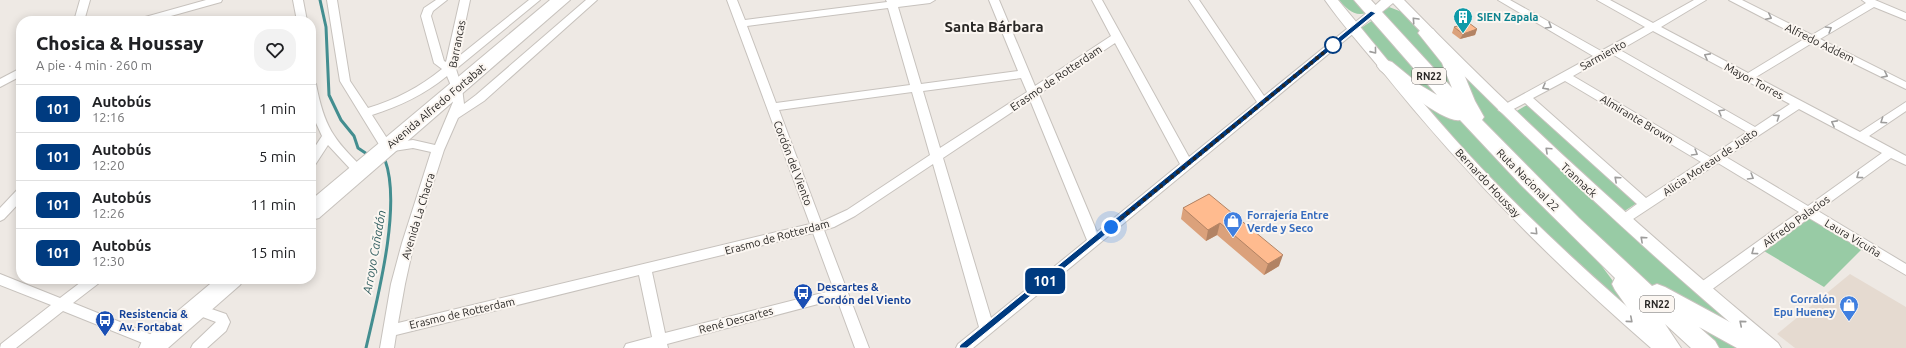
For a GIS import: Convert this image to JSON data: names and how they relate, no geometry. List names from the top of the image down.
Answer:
{
  "streets": {
    "highway": ["Avenida Alfredo Fortabat"],
    "main road": ["RN22", "Ruta Nacional 22"],
    "street": [
      "Alfredo Addem",
      "Barrancas",
      "Sarmiento",
      "Erasmo de Rotterdam",
      "Mayor Torres",
      "Almirante Brown",
      "Alicia Moreau de Justo",
      "Cordón del Viento",
      "Trannack",
      "Bernardo Houssay",
      "Avenida La Chacra",
      "Alfredo Palacios",
      "Laura Vicuña",
      "René Descartes"
    ]
  },
  "crossings": [
    ["Barrancas", "Avenida Alfredo Fortabat"],
    ["Barrancas", "Avenida La Chacra"],
    ["Sarmiento", "Mayor Torres"],
    ["Sarmiento", "Almirante Brown"],
    ["Sarmiento", "Trannack"],
    ["Erasmo de Rotterdam", "Cordón del Viento"],
    ["Erasmo de Rotterdam", "Avenida La Chacra"],
    ["Mayor Torres", "Alicia Moreau de Justo"],
    ["Mayor Torres", "Alfredo Palacios"],
    ["Avenida Alfredo Fortabat", "Avenida La Chacra"],
    ["Almirante Brown", "Alicia Moreau de Justo"],
    ["Almirante Brown", "Laura Vicuña"],
    ["Alicia Moreau de Justo", "Trannack"],
    ["Alicia Moreau de Justo", "Laura Vicuña"],
    ["Cordón del Viento", "René Descartes"],
    ["Trannack", "Alfredo Palacios"],
    ["Alfredo Palacios", "Laura Vicuña"]
  ],
  "one_way": ["Alfredo Palacios", "Laura Vicuña"],
  "districts": ["Santa Bárbara"],
  "water": ["Arroyo Cañadón"],
  "places": {
    "building": ["SIEN Zapala"],
    "shop": ["Forrajería Entre Verde y Seco", "Corralón Epu Hueney"],
    "bus stop": ["Descartes & Cordón del Viento", "Resistencia & Av. Fortabat"]
  },
  "lines": ["bus line 101"],
  "page": {
    "on_map": "101",
    "heading": ["Chosica & Houssay", "A pie · 4 min · 260 m"],
    "list": [
      {
        "mark": "101",
        "name": "Autobús",
        "note": "12:16",
        "value": "1 min"
      },
      {
        "mark": "101",
        "name": "Autobús",
        "note": "12:20",
        "value": "5 min"
      },
      {
        "mark": "101",
        "name": "Autobús",
        "note": "12:26",
        "value": "11 min"
      },
      {
        "mark": "101",
        "name": "Autobús",
        "note": "12:30",
        "value": "15 min"
      }
    ]
  }
}
